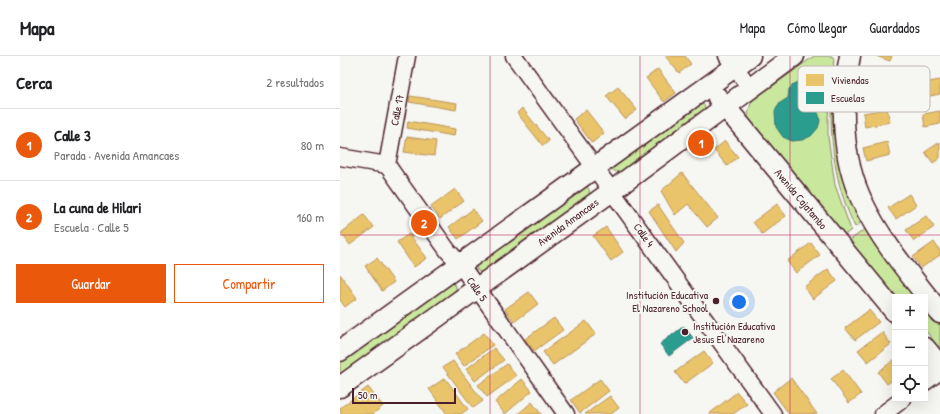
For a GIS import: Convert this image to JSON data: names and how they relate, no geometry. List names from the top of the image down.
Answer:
{
  "streets": {
    "street": [
      "Calle 17",
      "Avenida Cajatambo",
      "Avenida Amancaes",
      "Calle 4",
      "Calle 5"
    ]
  },
  "crossings": [
    ["Calle 17", "Calle 5"],
    ["Avenida Cajatambo", "Avenida Amancaes"],
    ["Avenida Amancaes", "Calle 4"],
    ["Avenida Amancaes", "Calle 5"]
  ],
  "places": ["Institución Educativa El Nazareno School", "Institución Educativa Jesus El Nazareno"],
  "legend": ["Viviendas", "Escuelas"],
  "scale_bar": "50 m",
  "page": {
    "header": "Mapa",
    "nav": ["Mapa", "Cómo llegar", "Guardados"],
    "heading": ["Cerca", "2 resultados"],
    "list": [
      {
        "mark": "1",
        "name": "Calle 3",
        "note": "Parada · Avenida Amancaes",
        "value": "80 m"
      },
      {
        "mark": "2",
        "name": "La cuna de Hilari",
        "note": "Escuela · Calle 5",
        "value": "160 m"
      }
    ],
    "pins": ["1", "2"],
    "buttons": ["Guardar", "Compartir"],
    "map_buttons": ["+", "−"],
    "scale": "50 m"
  }
}
